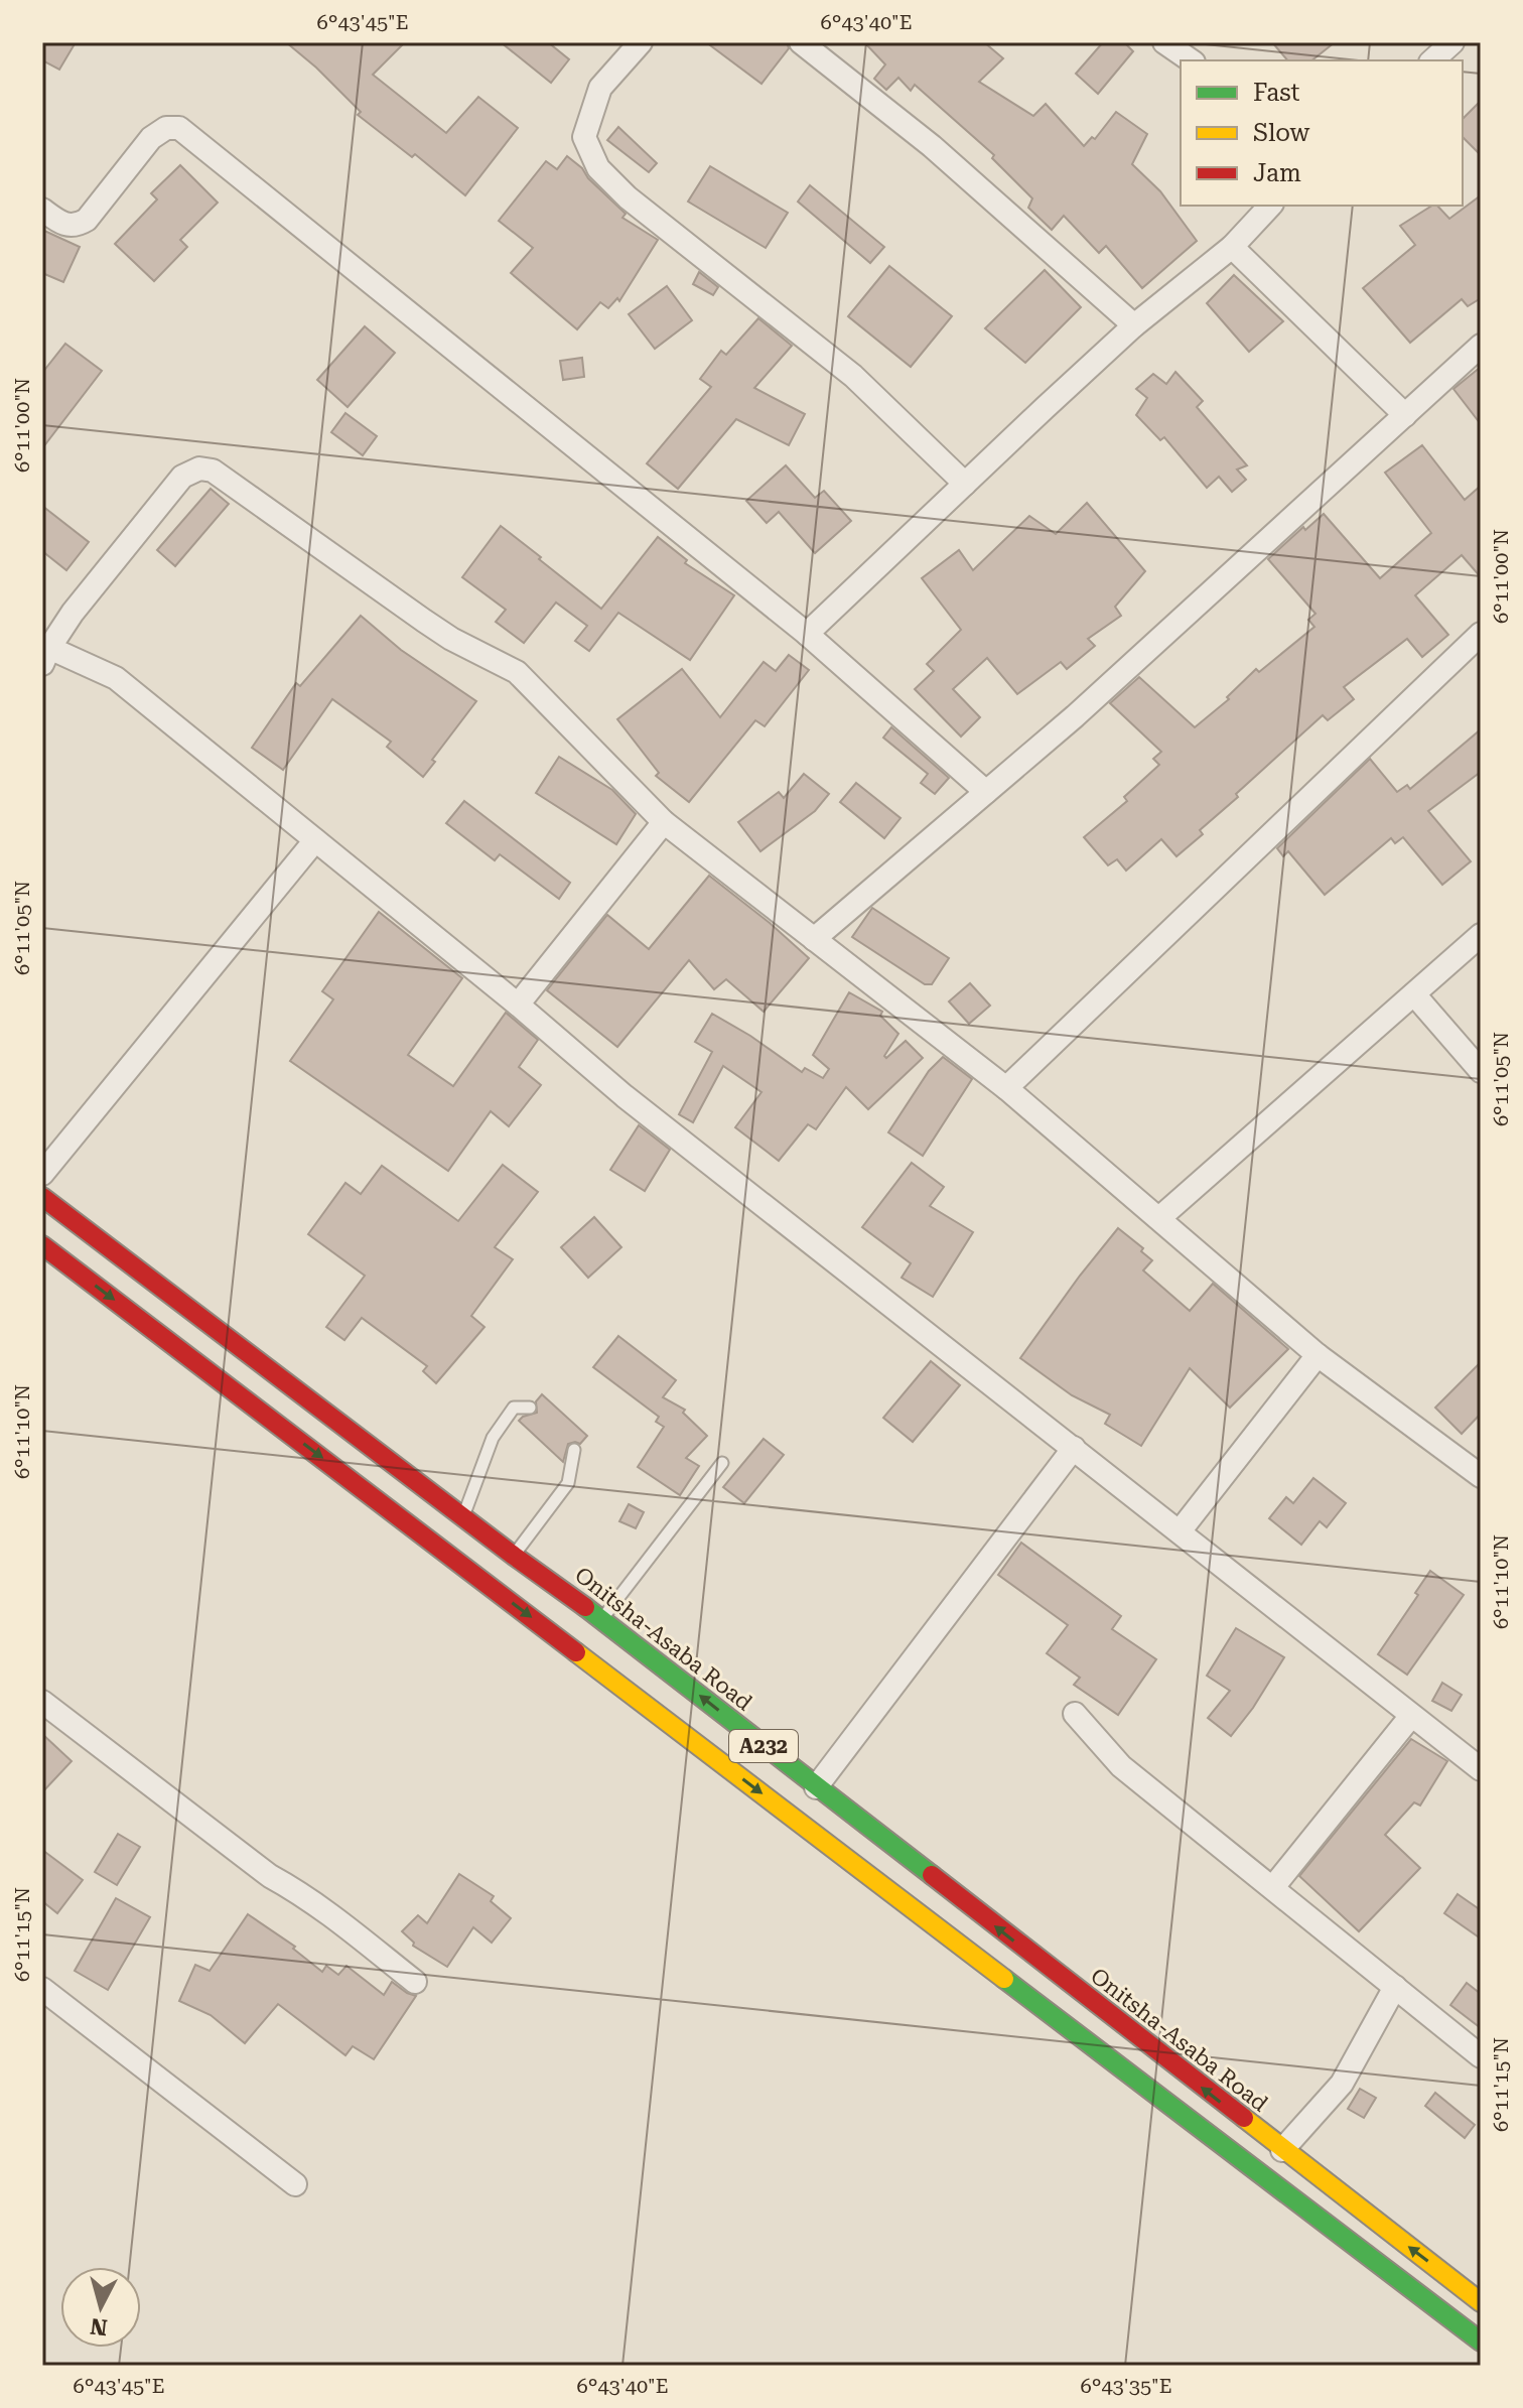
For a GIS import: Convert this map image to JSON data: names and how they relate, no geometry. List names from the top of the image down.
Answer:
{
  "streets": {
    "highway": ["Onitsha-Asaba Road", "A232"]
  },
  "legend": ["Fast", "Slow", "Jam"],
  "north": "bottom",
  "coordinates": [
    "6°43'45\"E",
    "6°43'40\"E",
    "6°11'00\"N",
    "6°11'05\"N",
    "6°11'10\"N",
    "6°11'15\"N",
    "6°43'35\"E"
  ]
}
